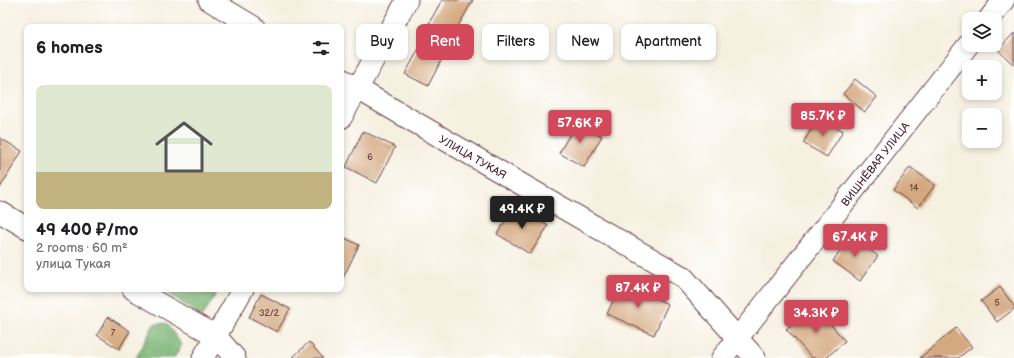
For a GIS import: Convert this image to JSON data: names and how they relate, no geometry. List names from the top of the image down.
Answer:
{
  "streets": {
    "street": ["УЛИЦА ТУКАЯ", "ВИШНЁВАЯ УЛИЦА"]
  },
  "crossings": [
    ["УЛИЦА ТУКАЯ", "ВИШНЁВАЯ УЛИЦА"]
  ],
  "house_numbers": [
    "6",
    "14",
    "5",
    "32/2",
    "7"
  ],
  "page": {
    "map_buttons": ["+", "−"],
    "chip": [
      "Buy",
      "Rent",
      "Filters",
      "New",
      "Apartment"
    ],
    "heading": "6 homes",
    "list": [
      {
        "name": "49 400 ₽/mo",
        "note": "2 rooms · 60 m² · улица Тукая"
      }
    ],
    "price": [
      "85.7K ₽",
      "57.6K ₽",
      "49.4K ₽",
      "67.4K ₽",
      "87.4K ₽",
      "34.3K ₽"
    ]
  }
}
